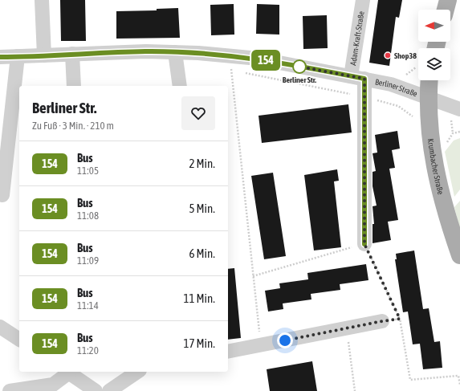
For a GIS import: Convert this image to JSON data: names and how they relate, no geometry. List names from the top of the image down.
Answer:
{
  "streets": {
    "main road": ["Krumbacher Straße"],
    "street": ["Adam-Kraft-Straße", "Berliner Straße"]
  },
  "crossings": [
    ["Adam-Kraft-Straße", "Berliner Straße"],
    ["Berliner Straße", "Krumbacher Straße"]
  ],
  "places": ["Shop38", "Berliner Str."],
  "lines": ["bus line 154"],
  "north": "left",
  "page": {
    "on_map": "154",
    "heading": ["Berliner Str.", "Zu Fuß · 3 Min. · 210 m"],
    "list": [
      {
        "mark": "154",
        "name": "Bus",
        "note": "11:05",
        "value": "2 Min."
      },
      {
        "mark": "154",
        "name": "Bus",
        "note": "11:08",
        "value": "5 Min."
      },
      {
        "mark": "154",
        "name": "Bus",
        "note": "11:09",
        "value": "6 Min."
      },
      {
        "mark": "154",
        "name": "Bus",
        "note": "11:14",
        "value": "11 Min."
      },
      {
        "mark": "154",
        "name": "Bus",
        "note": "11:20",
        "value": "17 Min."
      }
    ]
  }
}
